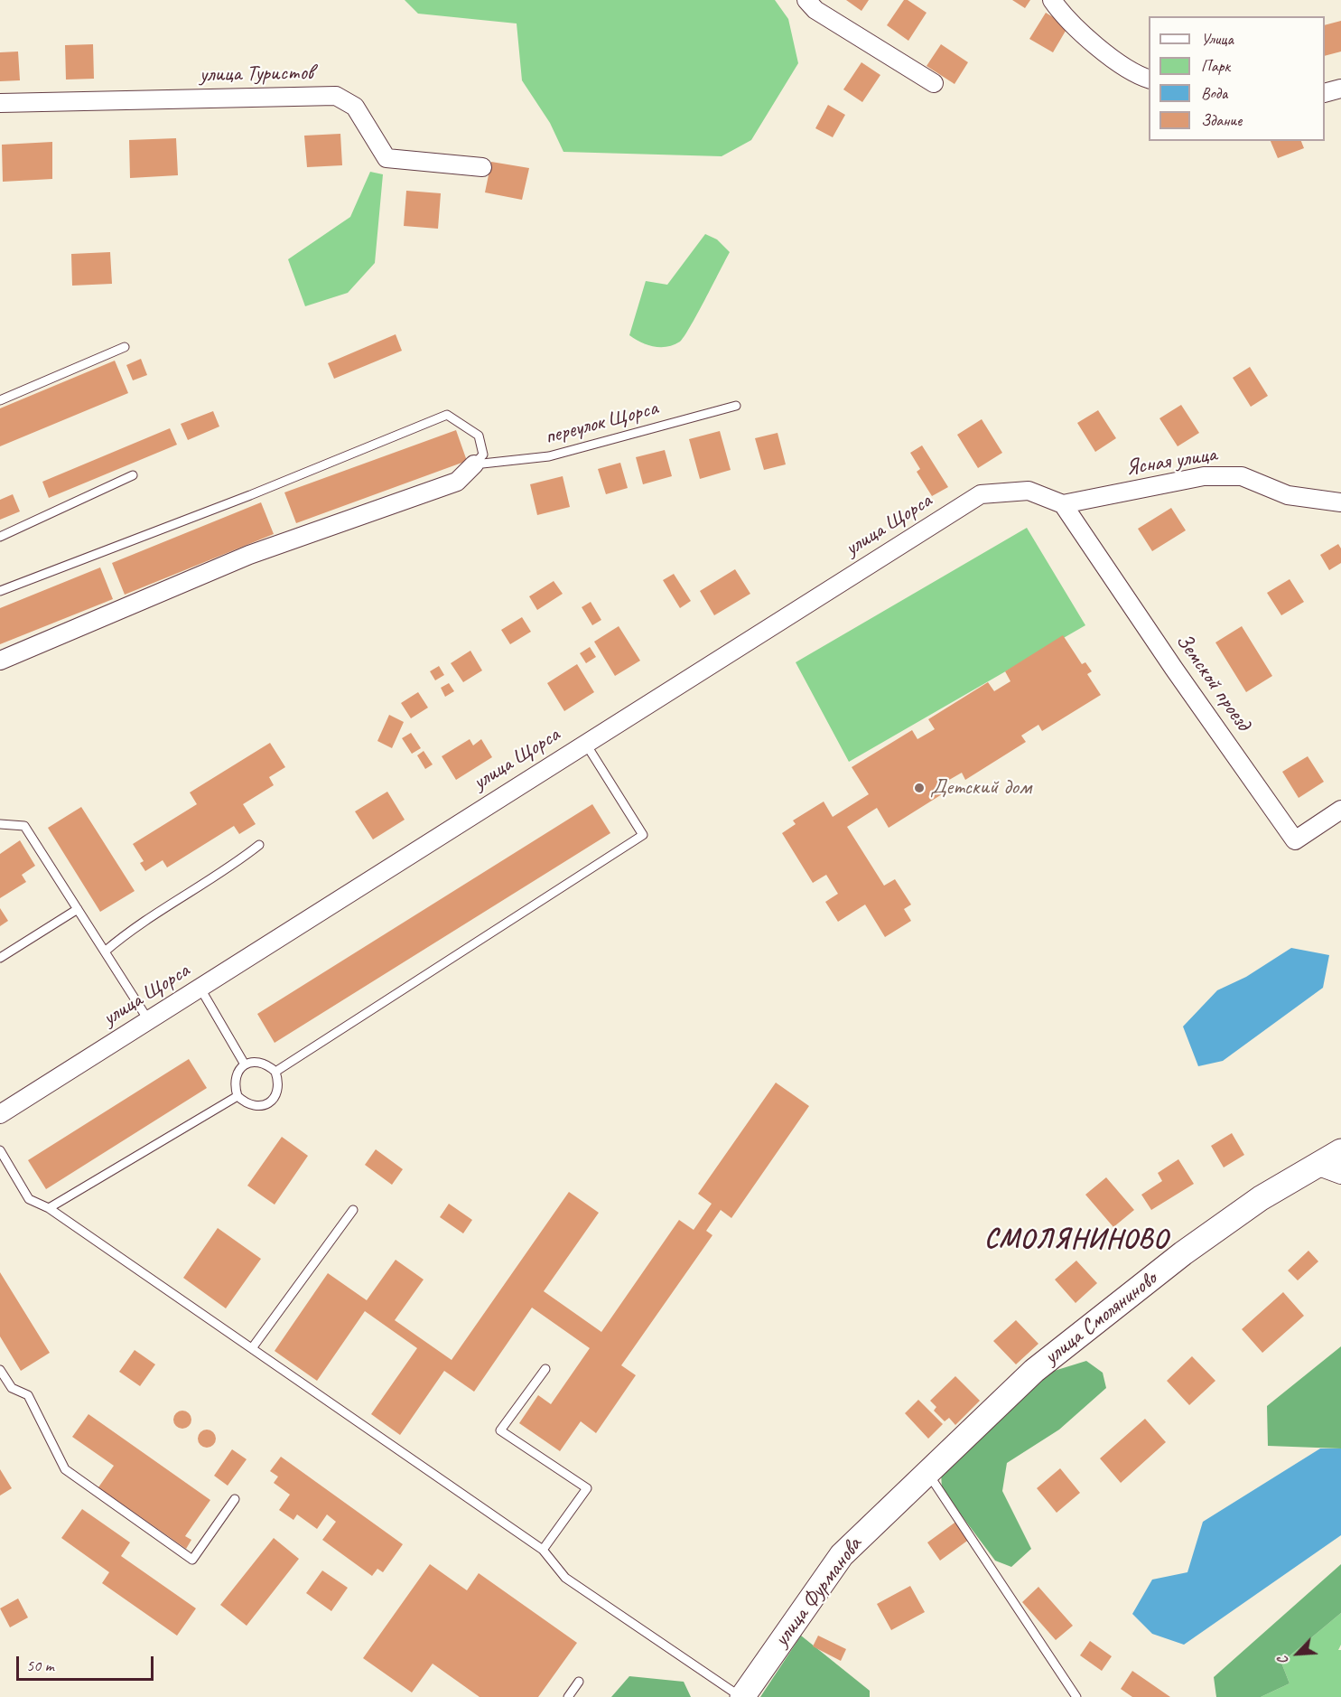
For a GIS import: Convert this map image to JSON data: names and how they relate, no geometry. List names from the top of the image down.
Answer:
{
  "streets": {
    "main road": ["улица Смоляниново", "улица Фурманова"],
    "street": [
      "улица Туристов",
      "Ясная улица",
      "улица Щорса",
      "Земской проезд"
    ],
    "lane": ["переулок Щорса"]
  },
  "crossings": [
    ["Ясная улица", "улица Щорса"],
    ["Ясная улица", "Земской проезд"],
    ["улица Щорса", "Земской проезд"],
    ["улица Смоляниново", "улица Фурманова"]
  ],
  "districts": ["СМОЛЯНИНОВО"],
  "places": ["Детский дом"],
  "legend": [
    "Улица",
    "Парк",
    "Вода",
    "Здание"
  ],
  "scale_bar": "50 m",
  "north": "bottom left"
}
